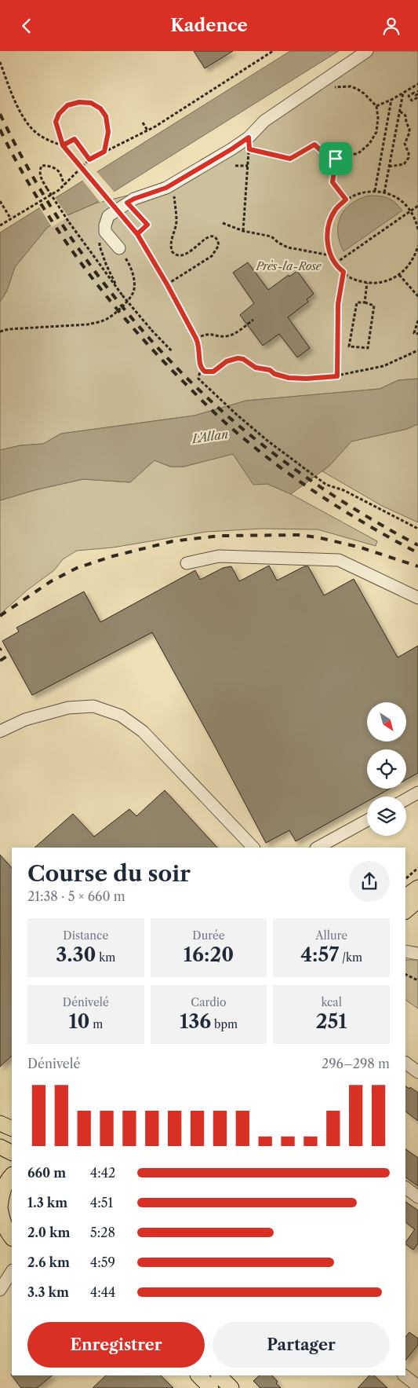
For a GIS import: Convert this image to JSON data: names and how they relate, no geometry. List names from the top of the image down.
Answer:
{
  "water": ["L'Allan"],
  "parks": ["Près-la-Rose"],
  "north": "bottom right",
  "page": {
    "header": "Kadence",
    "heading": ["Course du soir", "21:38 · 5 × 660 m"],
    "stats": [
      ["Distance", "3.30 km"],
      ["Durée", "16:20"],
      ["Allure", "4:57 /km"],
      ["Dénivelé", "10 m"],
      ["Cardio", "136 bpm"],
      ["kcal", "251"]
    ],
    "chart": ["Dénivelé", "296–298 m"],
    "list": [
      {
        "name": "660 m",
        "note": "4:42"
      },
      {
        "name": "1.3 km",
        "note": "4:51"
      },
      {
        "name": "2.0 km",
        "note": "5:28"
      },
      {
        "name": "2.6 km",
        "note": "4:59"
      },
      {
        "name": "3.3 km",
        "note": "4:44"
      }
    ],
    "buttons": ["Enregistrer", "Partager"]
  }
}
